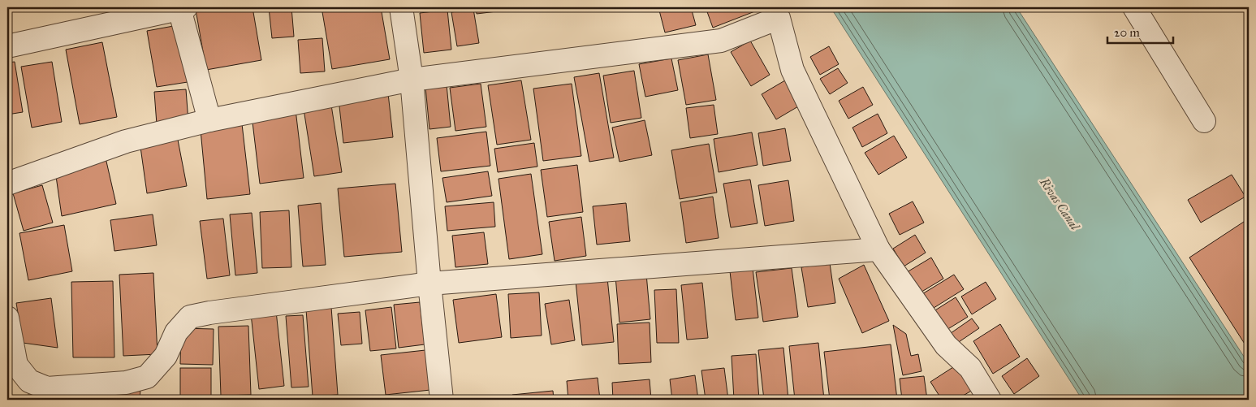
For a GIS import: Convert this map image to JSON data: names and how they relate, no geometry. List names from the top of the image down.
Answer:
{
  "water": ["Rivas Canal"],
  "scale_bar": "20 m"
}
